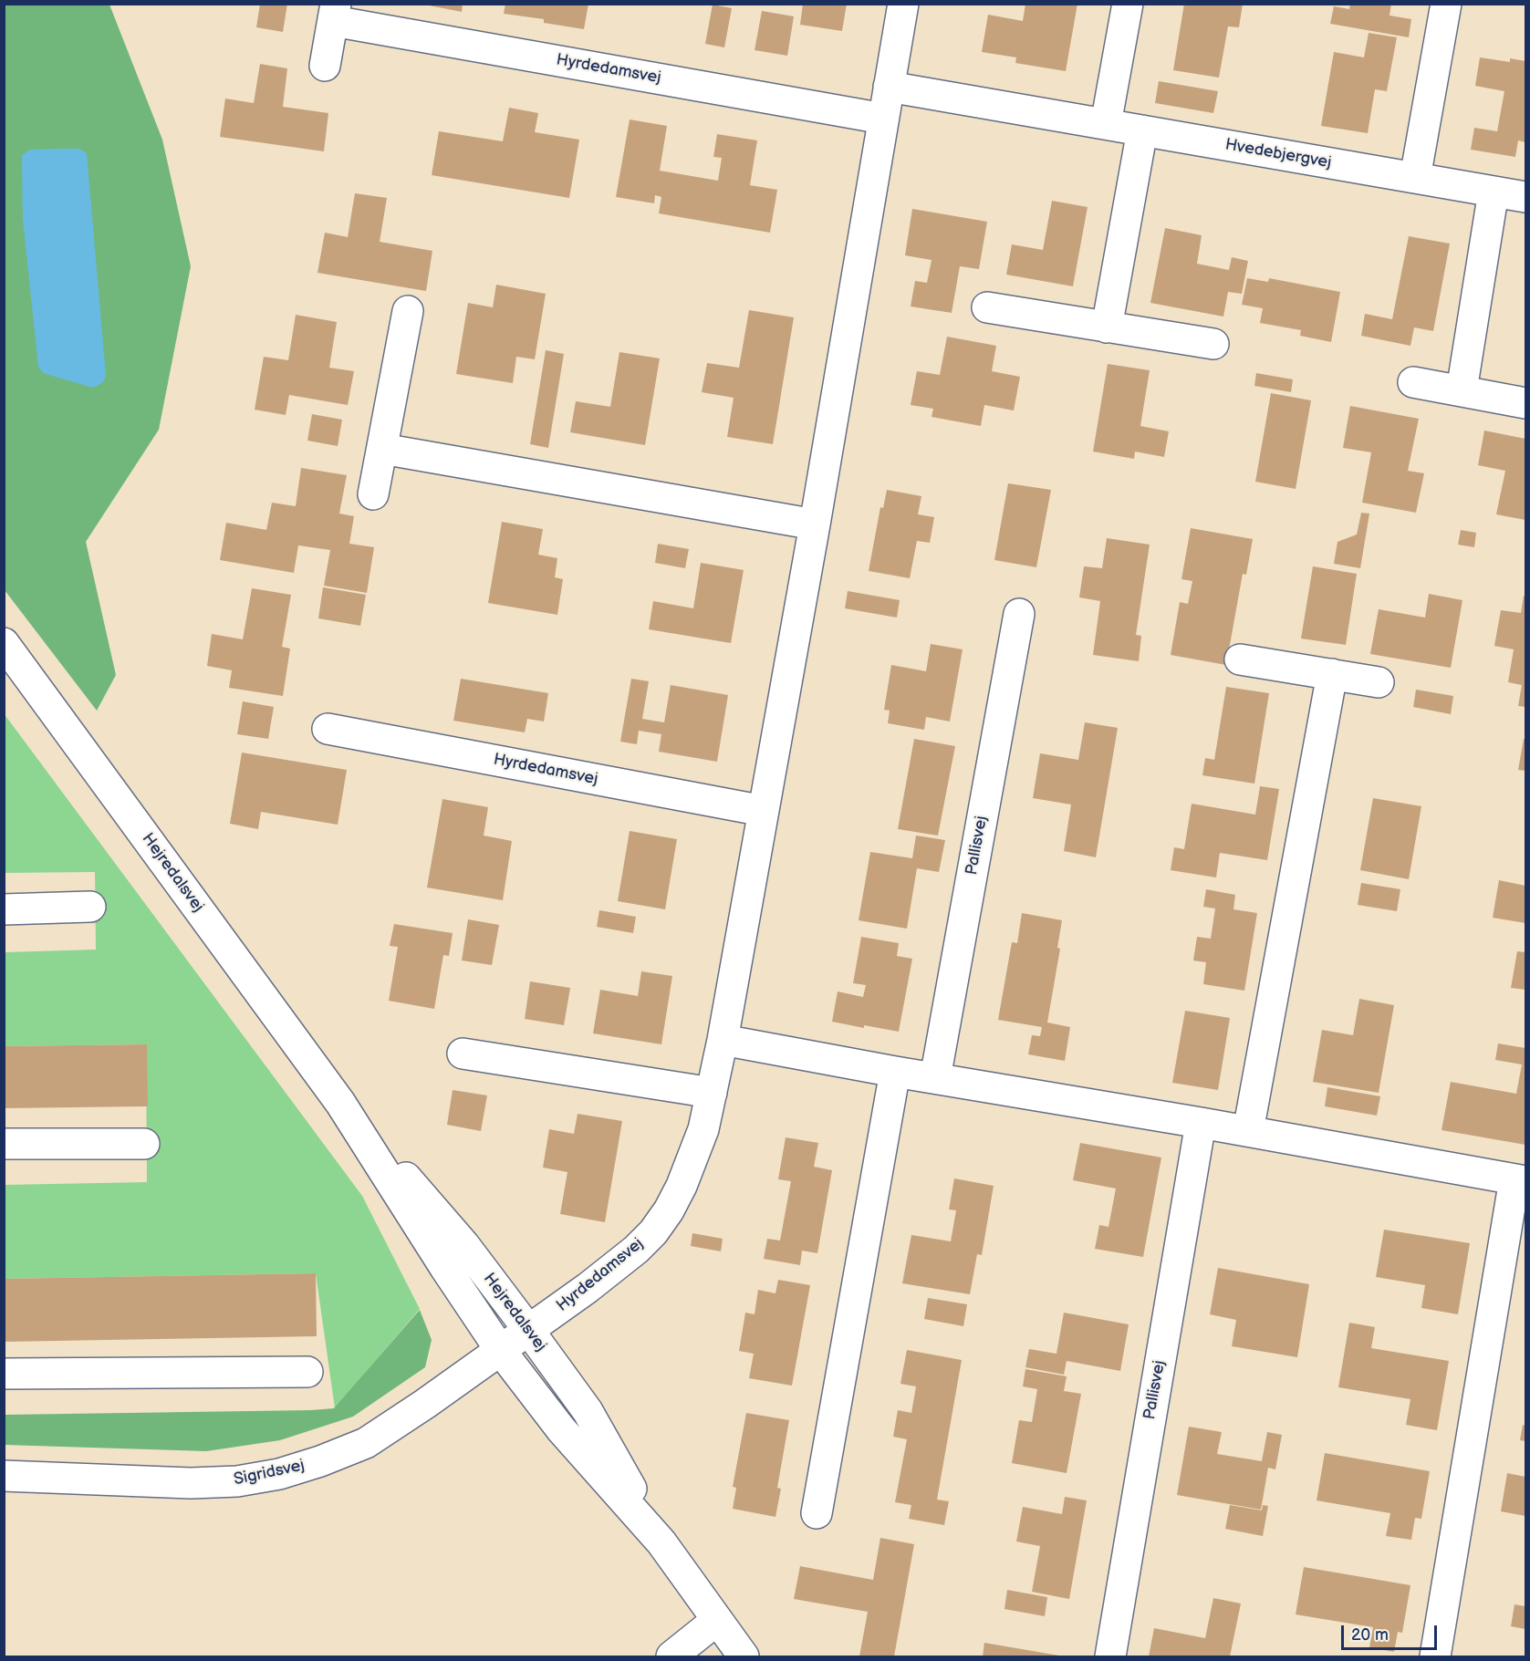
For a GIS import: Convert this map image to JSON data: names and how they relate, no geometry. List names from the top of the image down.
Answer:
{
  "streets": {
    "street": [
      "Hyrdedamsvej",
      "Hvedebjergvej",
      "Pallisvej",
      "Hejredalsvej",
      "Sigridsvej"
    ]
  },
  "crossings": [
    ["Hyrdedamsvej", "Hvedebjergvej"],
    ["Hyrdedamsvej", "Hejredalsvej"],
    ["Hyrdedamsvej", "Sigridsvej"],
    ["Hejredalsvej", "Sigridsvej"]
  ],
  "scale_bar": "20 m"
}
